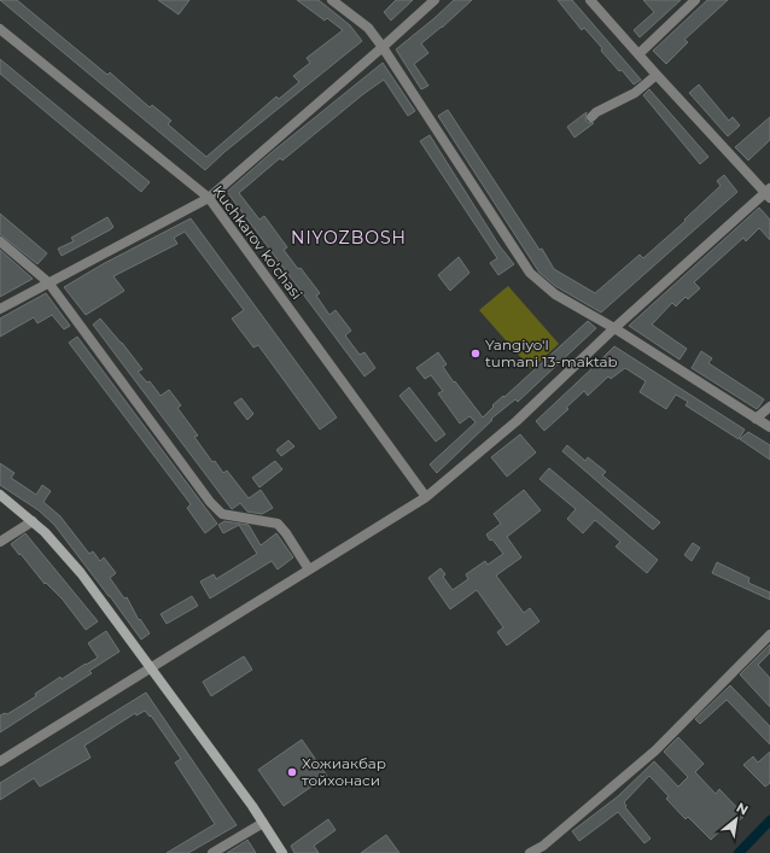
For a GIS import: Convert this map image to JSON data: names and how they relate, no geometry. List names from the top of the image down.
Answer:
{
  "streets": {
    "street": ["Kuchkarov ko'chasi"]
  },
  "districts": ["NIYOZBOSH"],
  "places": ["Yangiyo'l tumani 13-maktab", "Хожиакбар тойхонаси"],
  "north": "top right"
}
